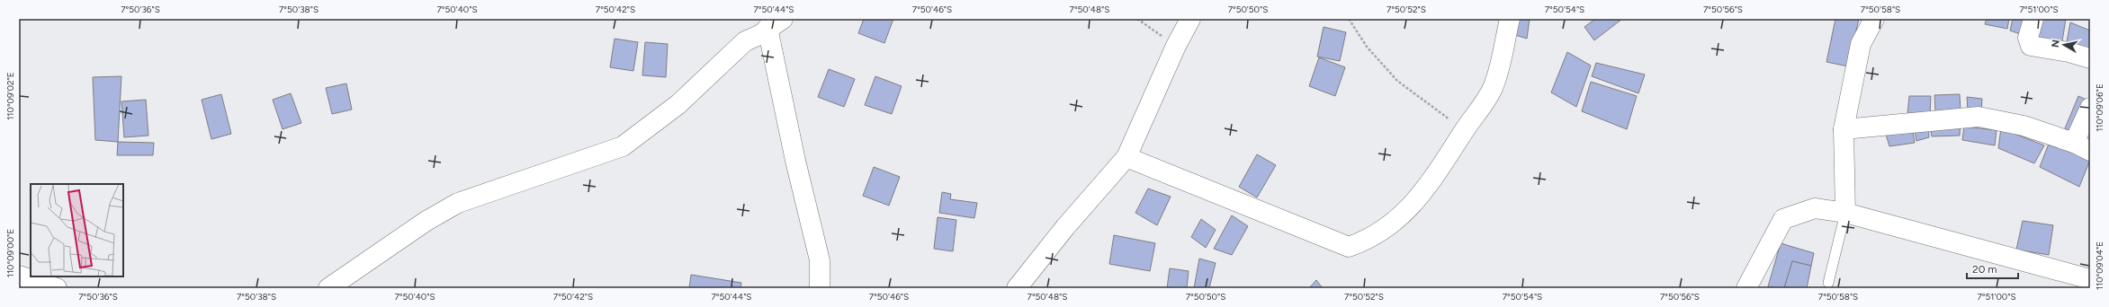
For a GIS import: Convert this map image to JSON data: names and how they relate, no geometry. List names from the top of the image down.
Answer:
{
  "scale_bar": "20 m",
  "north": "left",
  "coordinates": [
    "7°50'36\"S",
    "7°50'38\"S",
    "7°50'40\"S",
    "7°50'42\"S",
    "7°50'44\"S",
    "7°50'46\"S",
    "7°50'48\"S",
    "7°50'50\"S",
    "7°50'52\"S",
    "7°50'54\"S",
    "7°50'56\"S",
    "7°50'58\"S",
    "7°51'00\"S",
    "110°09'02\"E",
    "110°09'06\"E",
    "110°09'00\"E",
    "110°09'04\"E"
  ]
}
